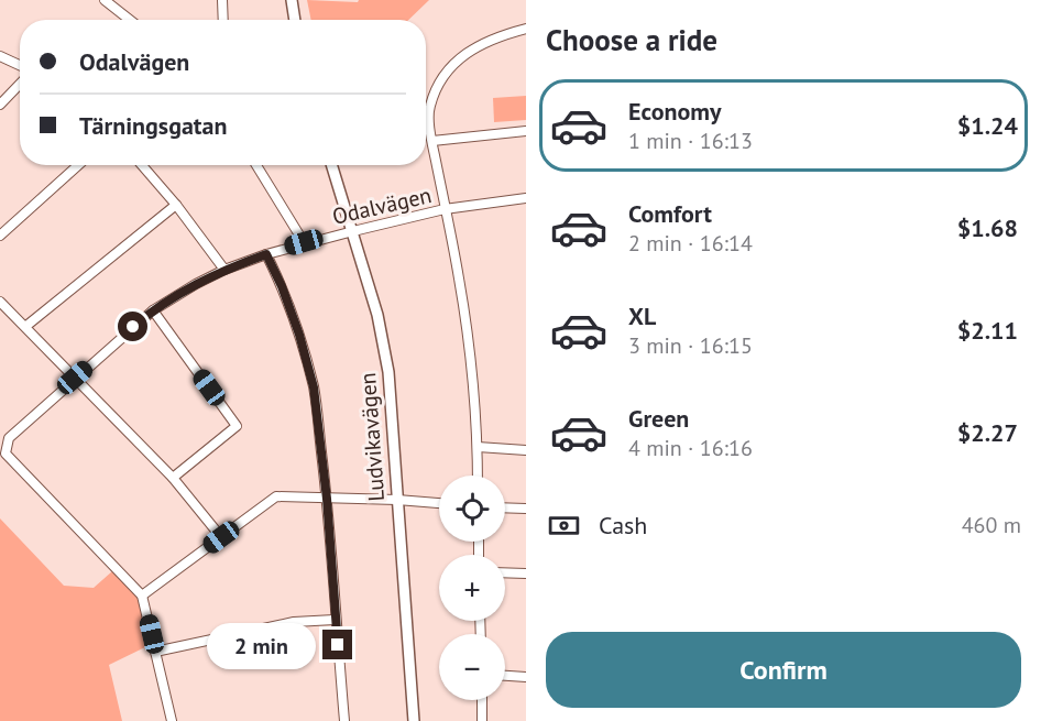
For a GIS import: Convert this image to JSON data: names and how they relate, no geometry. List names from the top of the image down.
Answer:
{
  "streets": {
    "street": ["Odalvägen", "Ludvikavägen"]
  },
  "crossings": [
    ["Odalvägen", "Ludvikavägen"]
  ],
  "page": {
    "heading": "Choose a ride",
    "banner": ["Odalvägen", "Tärningsgatan"],
    "list": [
      {
        "name": "Economy",
        "note": "1 min · 16:13",
        "value": "$1.24"
      },
      {
        "name": "Comfort",
        "note": "2 min · 16:14",
        "value": "$1.68"
      },
      {
        "name": "XL",
        "note": "3 min · 16:15",
        "value": "$2.11"
      },
      {
        "name": "Green",
        "note": "4 min · 16:16",
        "value": "$2.27"
      }
    ],
    "map_buttons": ["+", "−"],
    "pay": ["Cash", "460 m"],
    "buttons": "Confirm",
    "bubble": "2 min"
  }
}
